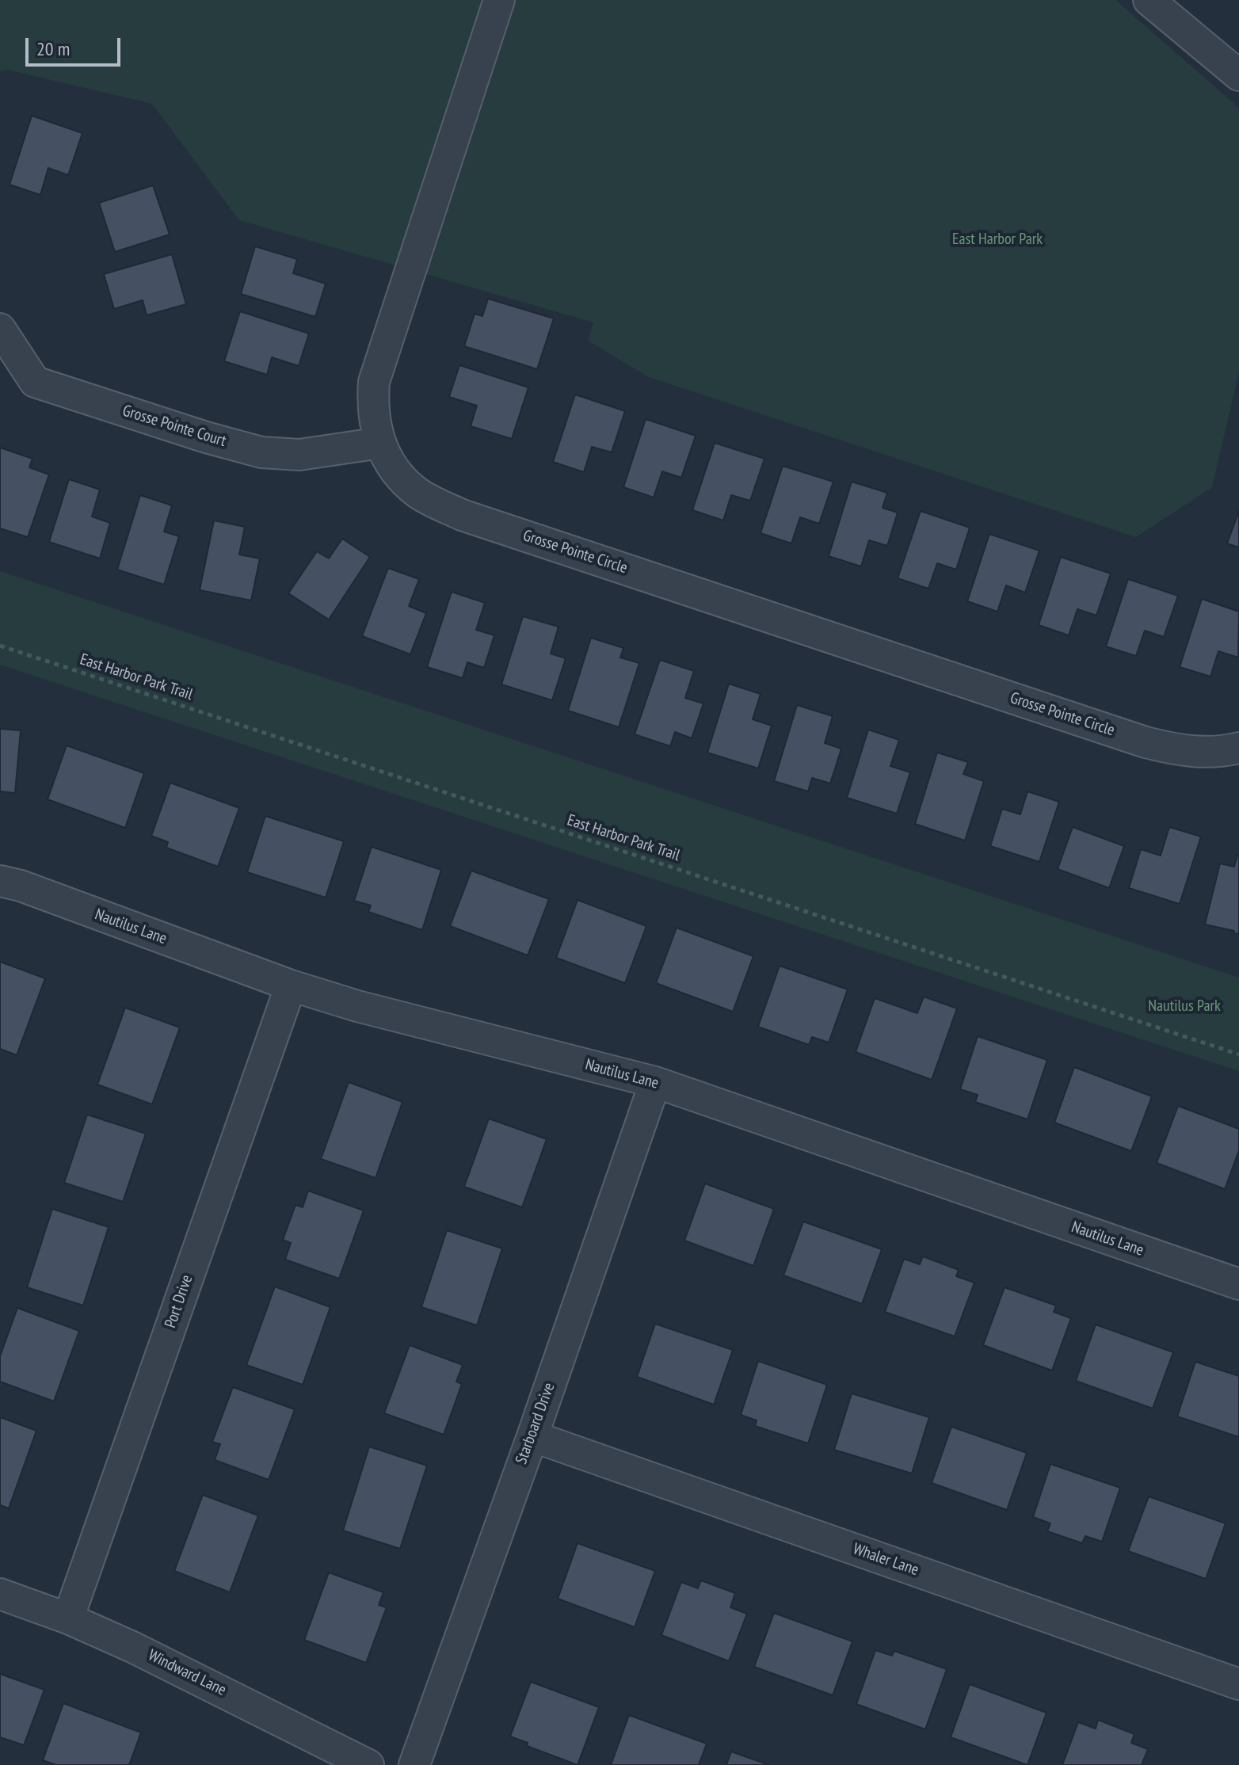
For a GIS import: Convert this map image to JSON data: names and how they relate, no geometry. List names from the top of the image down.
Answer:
{
  "streets": {
    "street": [
      "Grosse Pointe Court",
      "Grosse Pointe Circle",
      "Nautilus Lane",
      "Port Drive",
      "Starboard Drive",
      "Whaler Lane",
      "Windward Lane"
    ],
    "path": ["East Harbor Park Trail"]
  },
  "crossings": [
    ["Grosse Pointe Court", "Grosse Pointe Circle"],
    ["Nautilus Lane", "Port Drive"],
    ["Nautilus Lane", "Starboard Drive"],
    ["Port Drive", "Windward Lane"],
    ["Starboard Drive", "Whaler Lane"]
  ],
  "parks": ["East Harbor Park", "Nautilus Park"],
  "scale_bar": "20 m"
}
